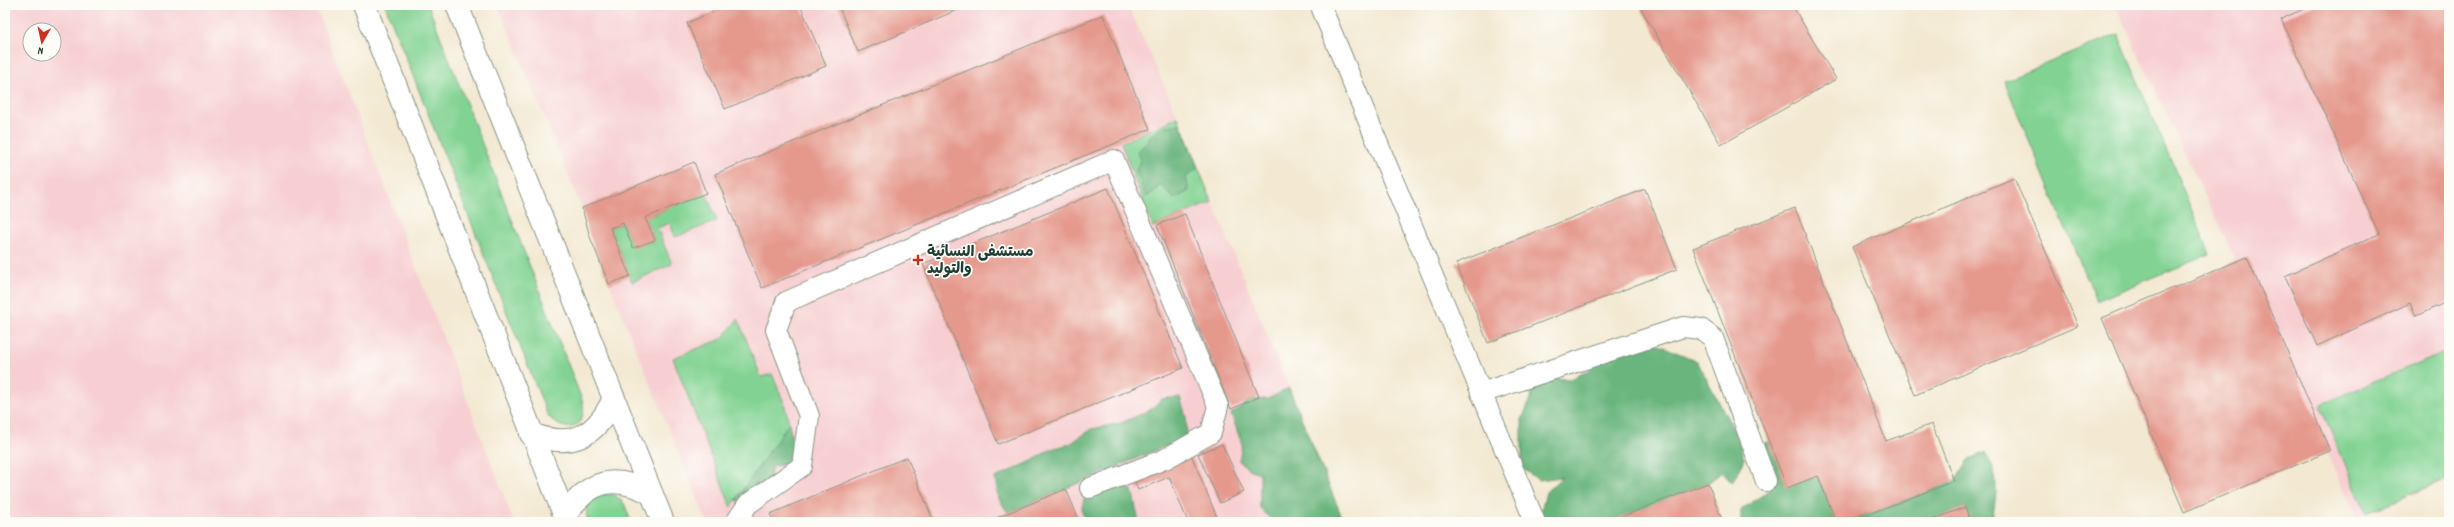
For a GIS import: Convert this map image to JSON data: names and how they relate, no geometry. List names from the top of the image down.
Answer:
{
  "places": {
    "health": ["مستشفى النسائية والتوليد"]
  },
  "north": "bottom"
}
